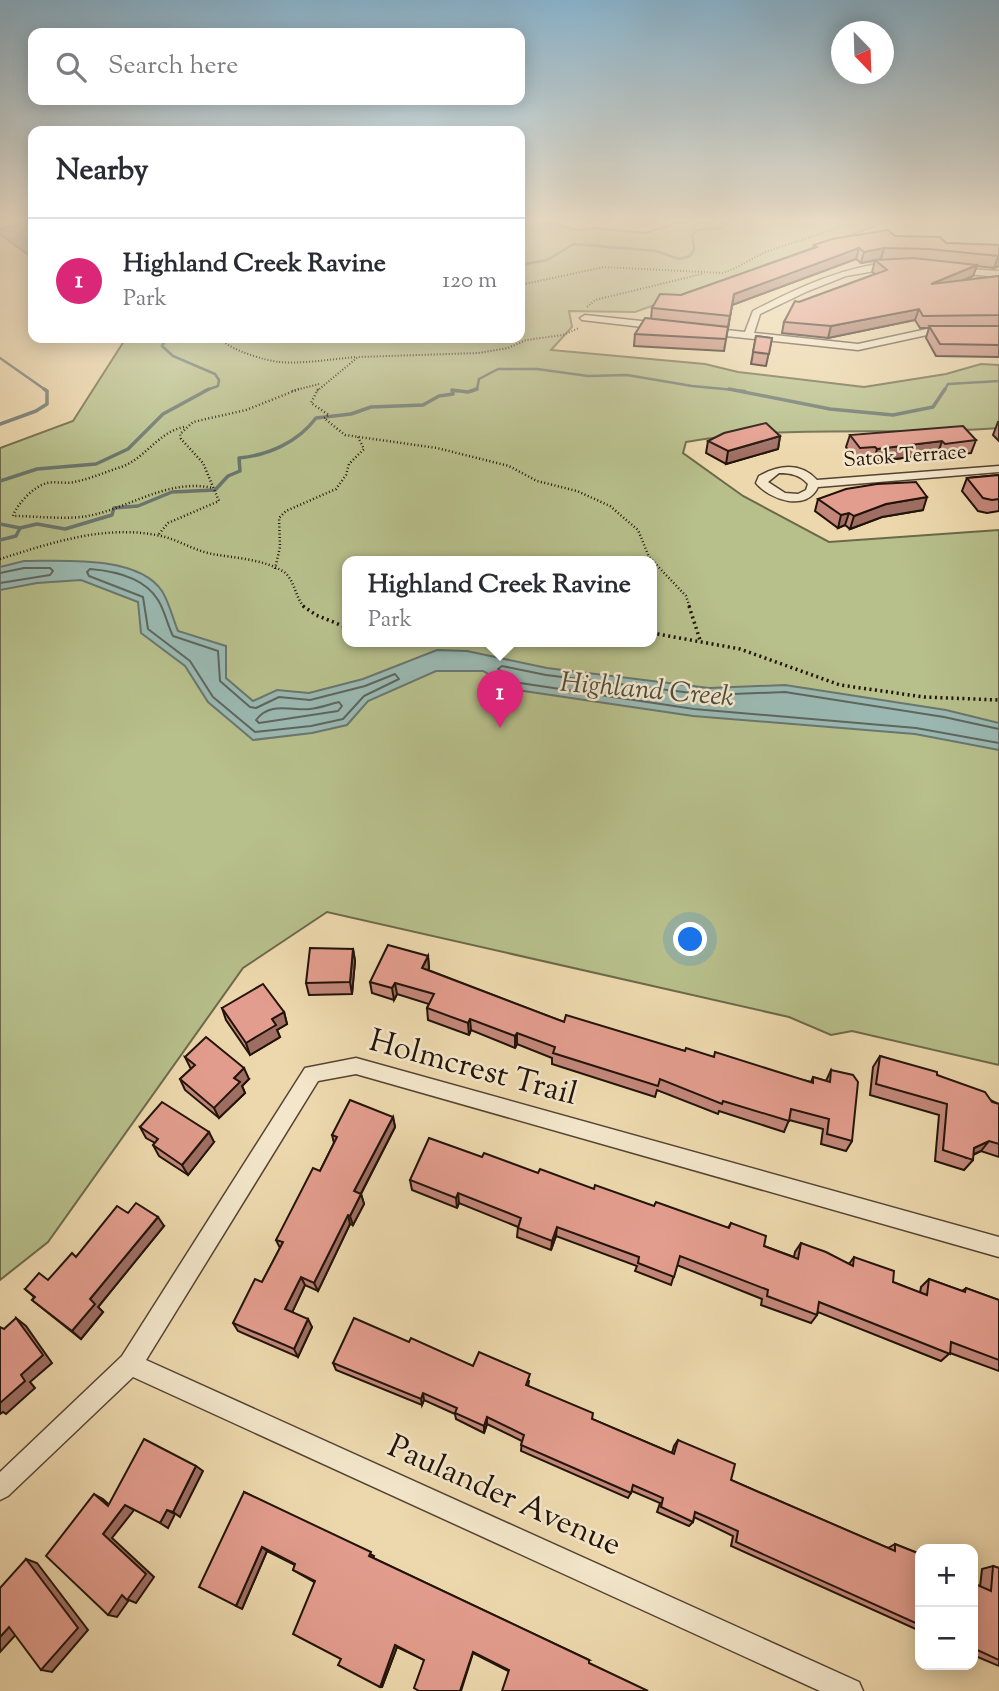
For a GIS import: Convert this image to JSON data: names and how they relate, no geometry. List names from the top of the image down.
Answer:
{
  "streets": {
    "street": ["Satok Terrace", "Holmcrest Trail", "Paulander Avenue"]
  },
  "crossings": [
    ["Holmcrest Trail", "Paulander Avenue"]
  ],
  "water": ["Highland Creek"],
  "north": "bottom right",
  "page": {
    "search": "Search here",
    "heading": "Nearby",
    "list": [
      {
        "mark": "1",
        "name": "Highland Creek Ravine",
        "note": "Park",
        "value": "120 m"
      }
    ],
    "popup": ["Highland Creek Ravine", "Park"],
    "pins": "1",
    "map_buttons": ["+", "−"]
  }
}
